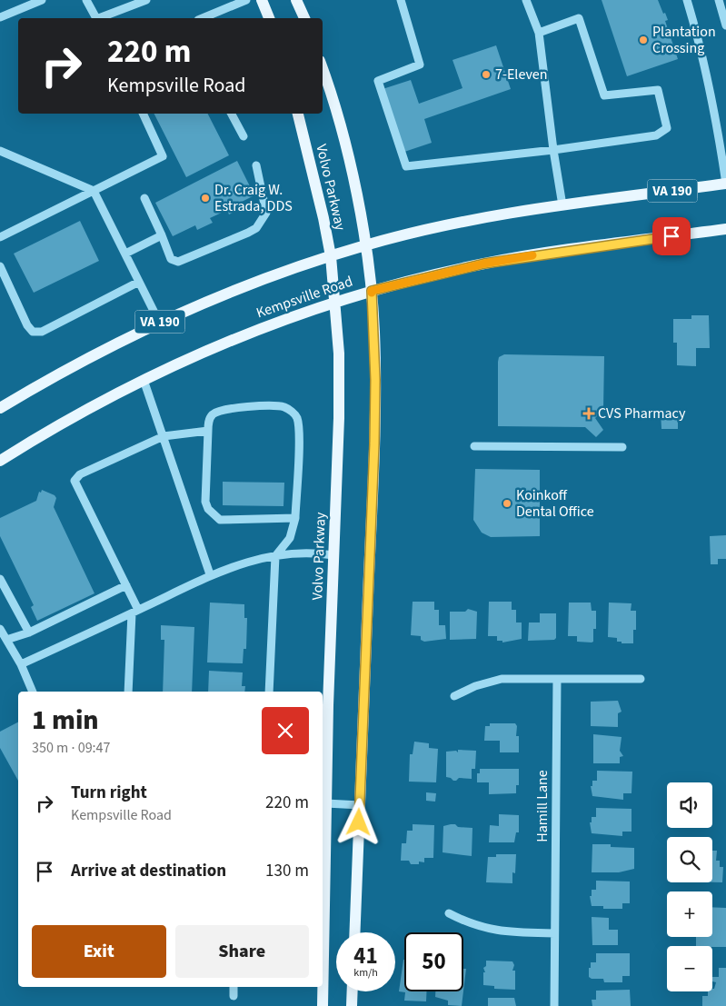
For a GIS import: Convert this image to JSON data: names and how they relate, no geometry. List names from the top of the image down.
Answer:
{
  "streets": {
    "main road": ["Volvo Parkway", "VA 190", "Kempsville Road"],
    "street": ["Hamill Lane"]
  },
  "crossings": [
    ["Volvo Parkway", "Kempsville Road"]
  ],
  "places": {
    "other": [
      "Plantation Crossing",
      "7-Eleven",
      "Dr. Craig W. Estrada, DDS",
      "Koinkoff Dental Office"
    ],
    "health": ["CVS Pharmacy"]
  },
  "page": {
    "turn": ["220 m", "Kempsville Road"],
    "heading": ["1 min", "350 m · 09:47"],
    "list": [
      {
        "name": "Turn right",
        "note": "Kempsville Road",
        "value": "220 m"
      },
      {
        "name": "Arrive at destination",
        "value": "130 m"
      }
    ],
    "map_buttons": ["+", "−"],
    "buttons": ["Exit", "Share"],
    "speed": "41 km/h",
    "limit": "50"
  }
}
